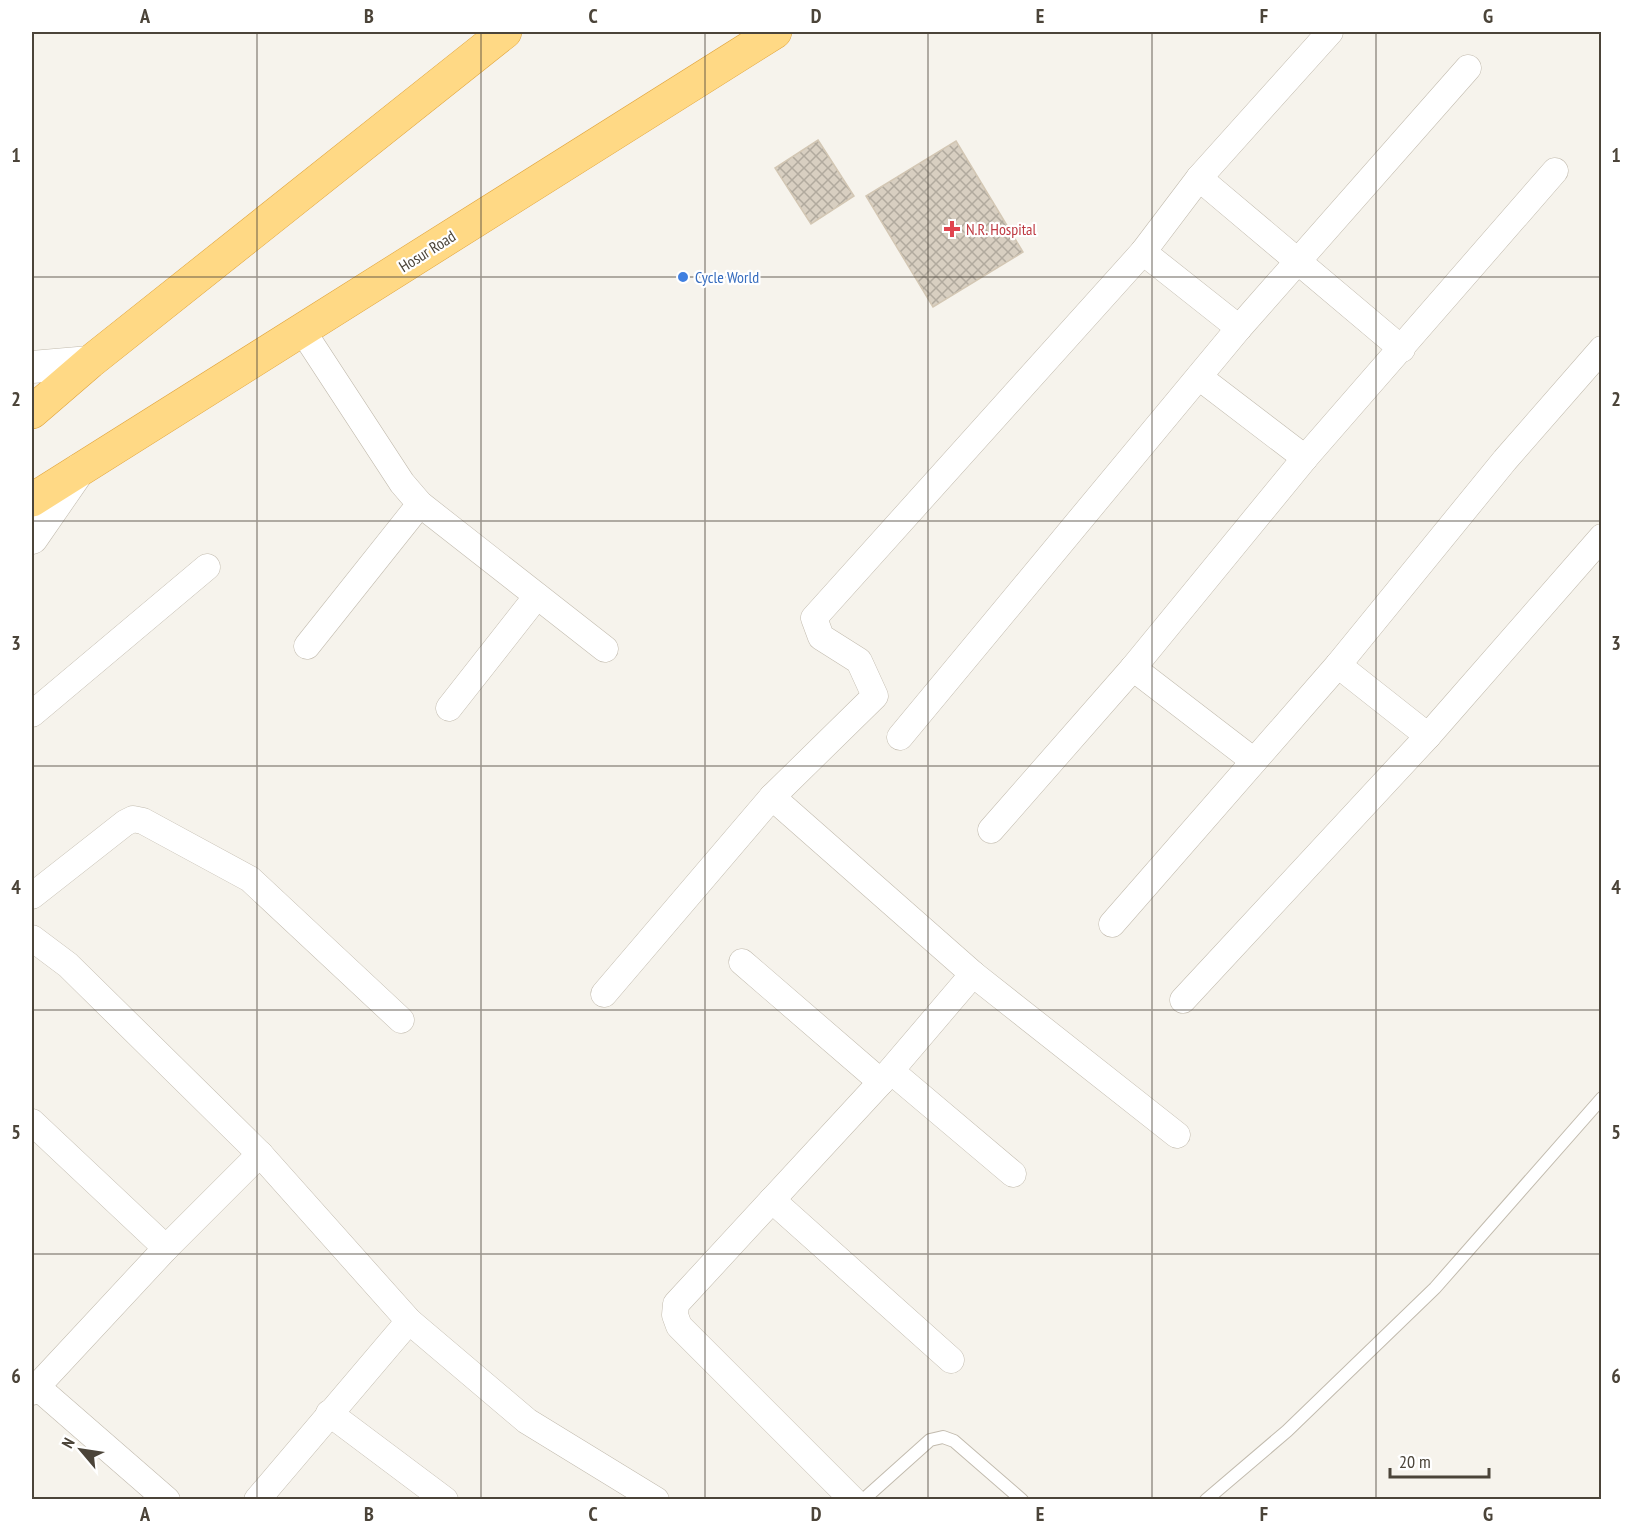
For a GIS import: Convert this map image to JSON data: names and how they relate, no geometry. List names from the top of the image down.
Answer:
{
  "streets": {
    "highway": ["Hosur Road"]
  },
  "places": {
    "health": ["N.R. Hospital"],
    "other": ["Cycle World"]
  },
  "scale_bar": "20 m",
  "north": "top left",
  "grid": {
    "columns": [
      "A",
      "B",
      "C",
      "D",
      "E",
      "F",
      "G"
    ],
    "rows": [
      "1",
      "2",
      "3",
      "4",
      "5",
      "6"
    ]
  }
}
